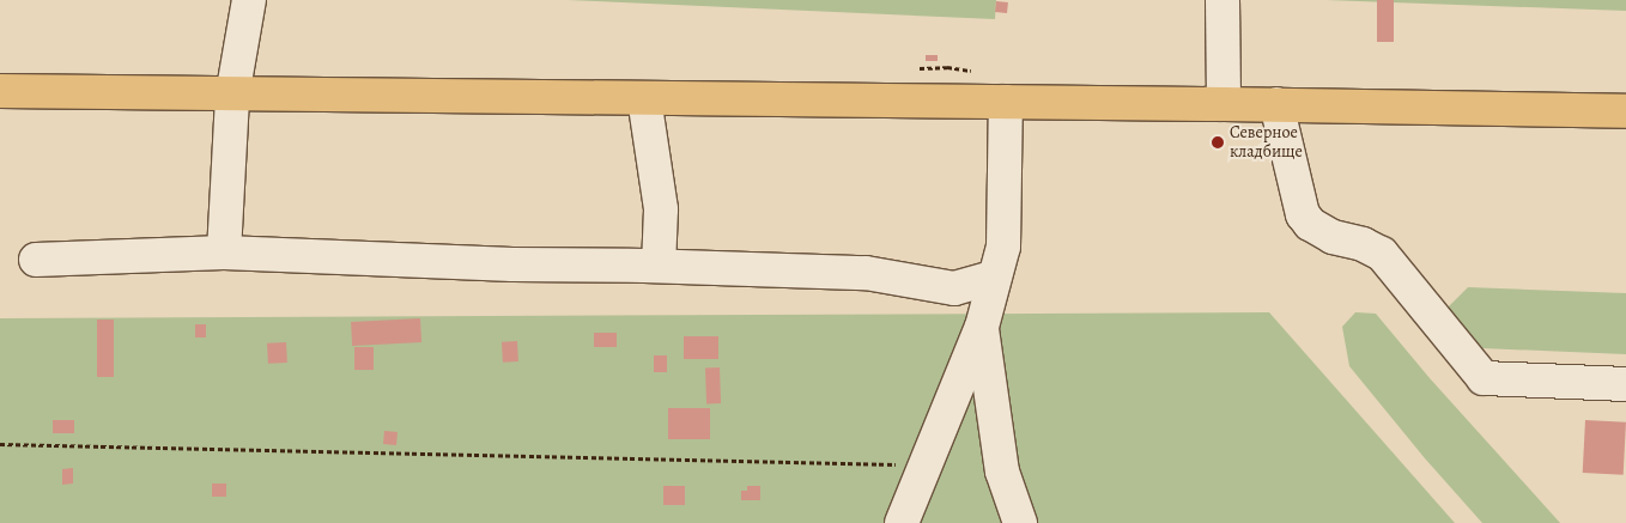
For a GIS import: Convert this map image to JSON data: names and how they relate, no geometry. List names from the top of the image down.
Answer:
{
  "places": ["Северное кладбище"]
}
